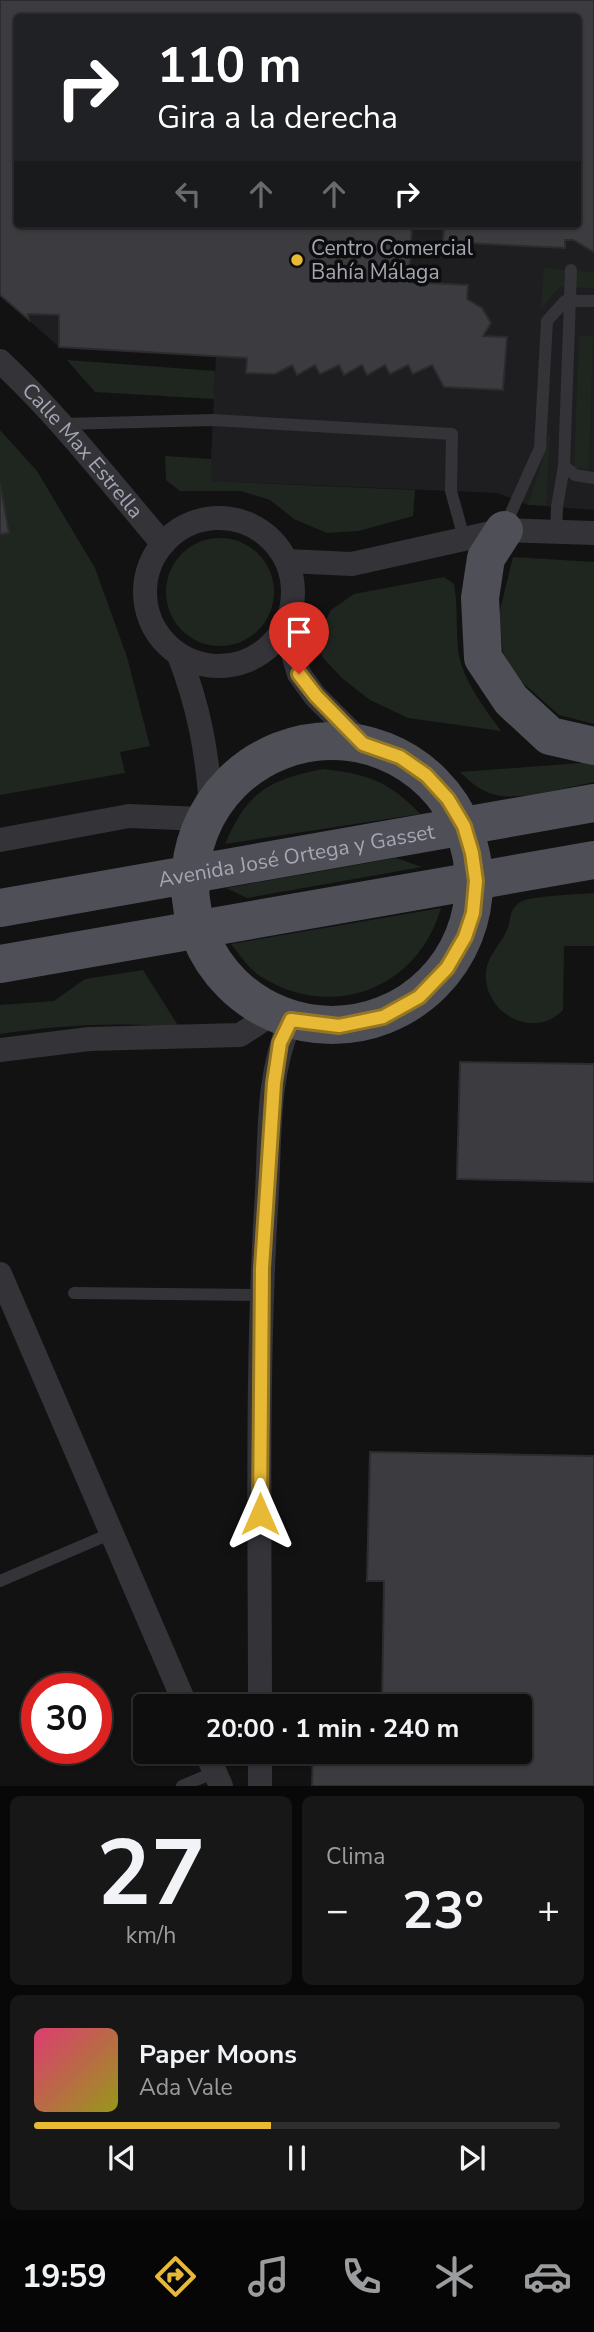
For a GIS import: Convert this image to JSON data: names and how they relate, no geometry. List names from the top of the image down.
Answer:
{
  "streets": {
    "main road": ["Avenida José Ortega y Gasset"],
    "street": ["Calle Max Estrella"]
  },
  "places": ["Centro Comercial Bahía Málaga"],
  "page": {
    "turn": ["110 m", "Gira a la derecha"],
    "limit": "30",
    "trip": "20:00 · 1 min · 240 m",
    "tile": [
      ["27", "km/h"],
      "Clima"
    ],
    "heat": ["−", "23°", "+"],
    "song": ["Paper Moons", "Ada Vale"],
    "tabs": "19:59"
  }
}
